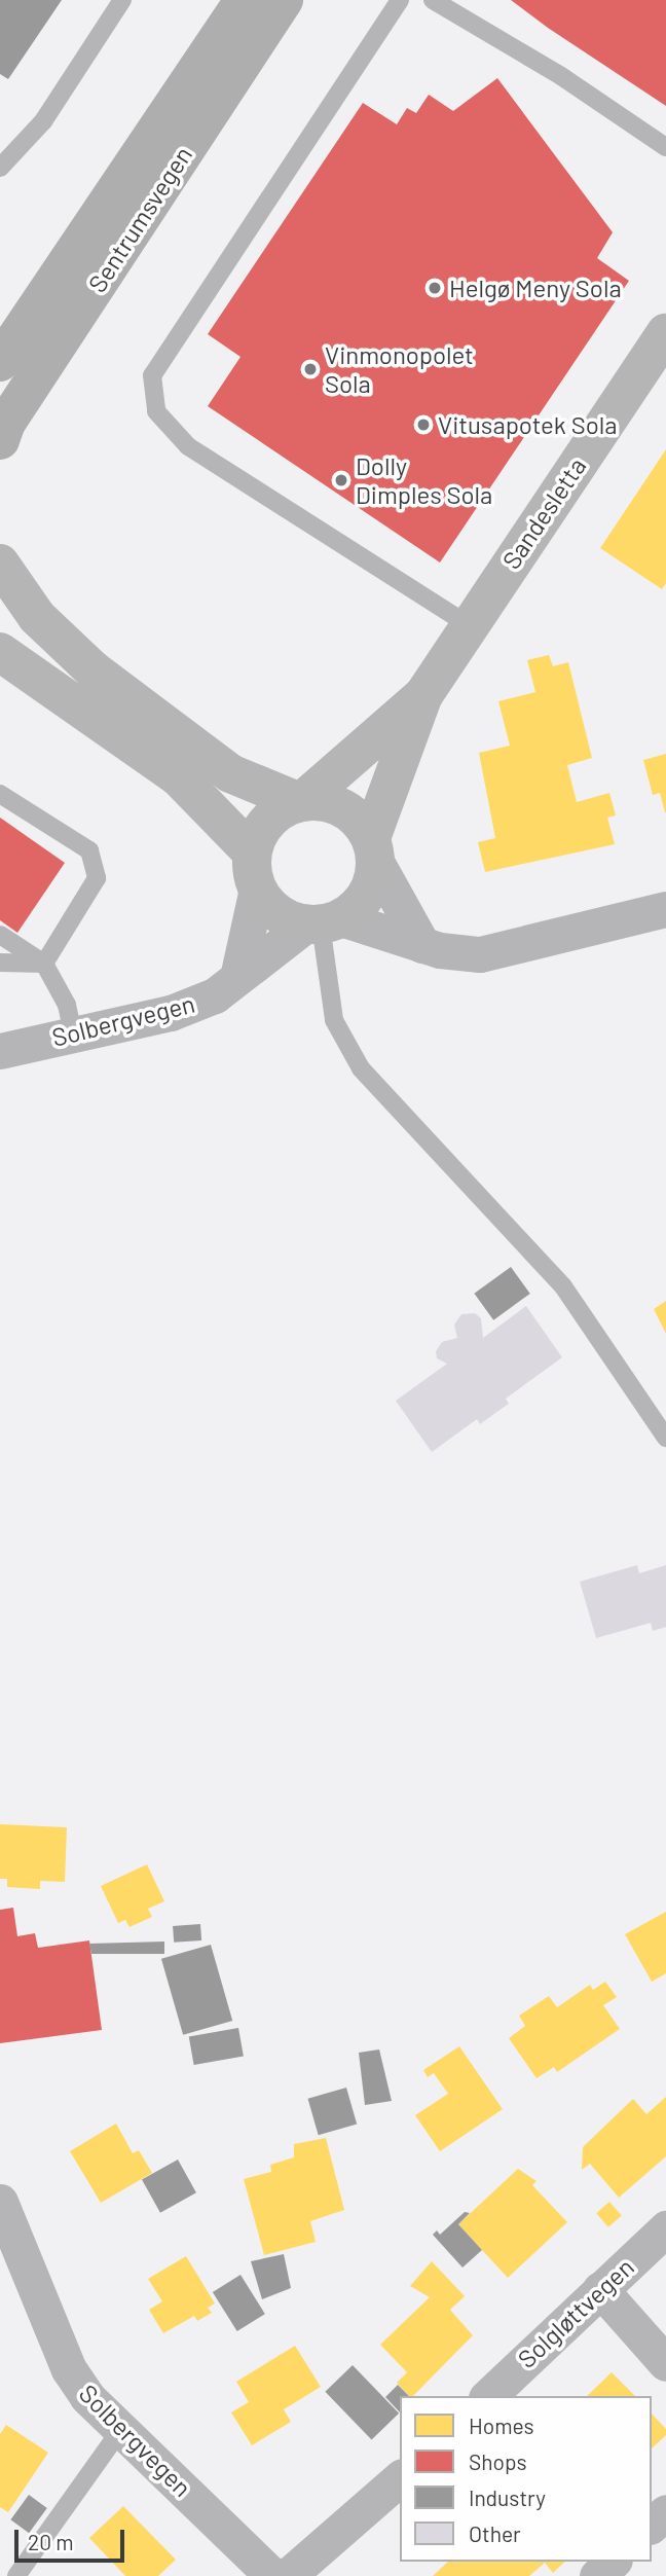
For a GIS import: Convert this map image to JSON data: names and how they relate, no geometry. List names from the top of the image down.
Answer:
{
  "streets": {
    "main road": ["Sentrumsvegen"],
    "street": ["Sandesletta", "Solbergvegen", "Solgløttvegen"]
  },
  "crossings": [
    ["Sandesletta", "Solbergvegen"]
  ],
  "places": [
    "Helgø Meny Sola",
    "Vinmonopolet Sola",
    "Vitusapotek Sola",
    "Dolly Dimples Sola"
  ],
  "legend": [
    "Homes",
    "Shops",
    "Industry",
    "Other"
  ],
  "scale_bar": "20 m"
}
